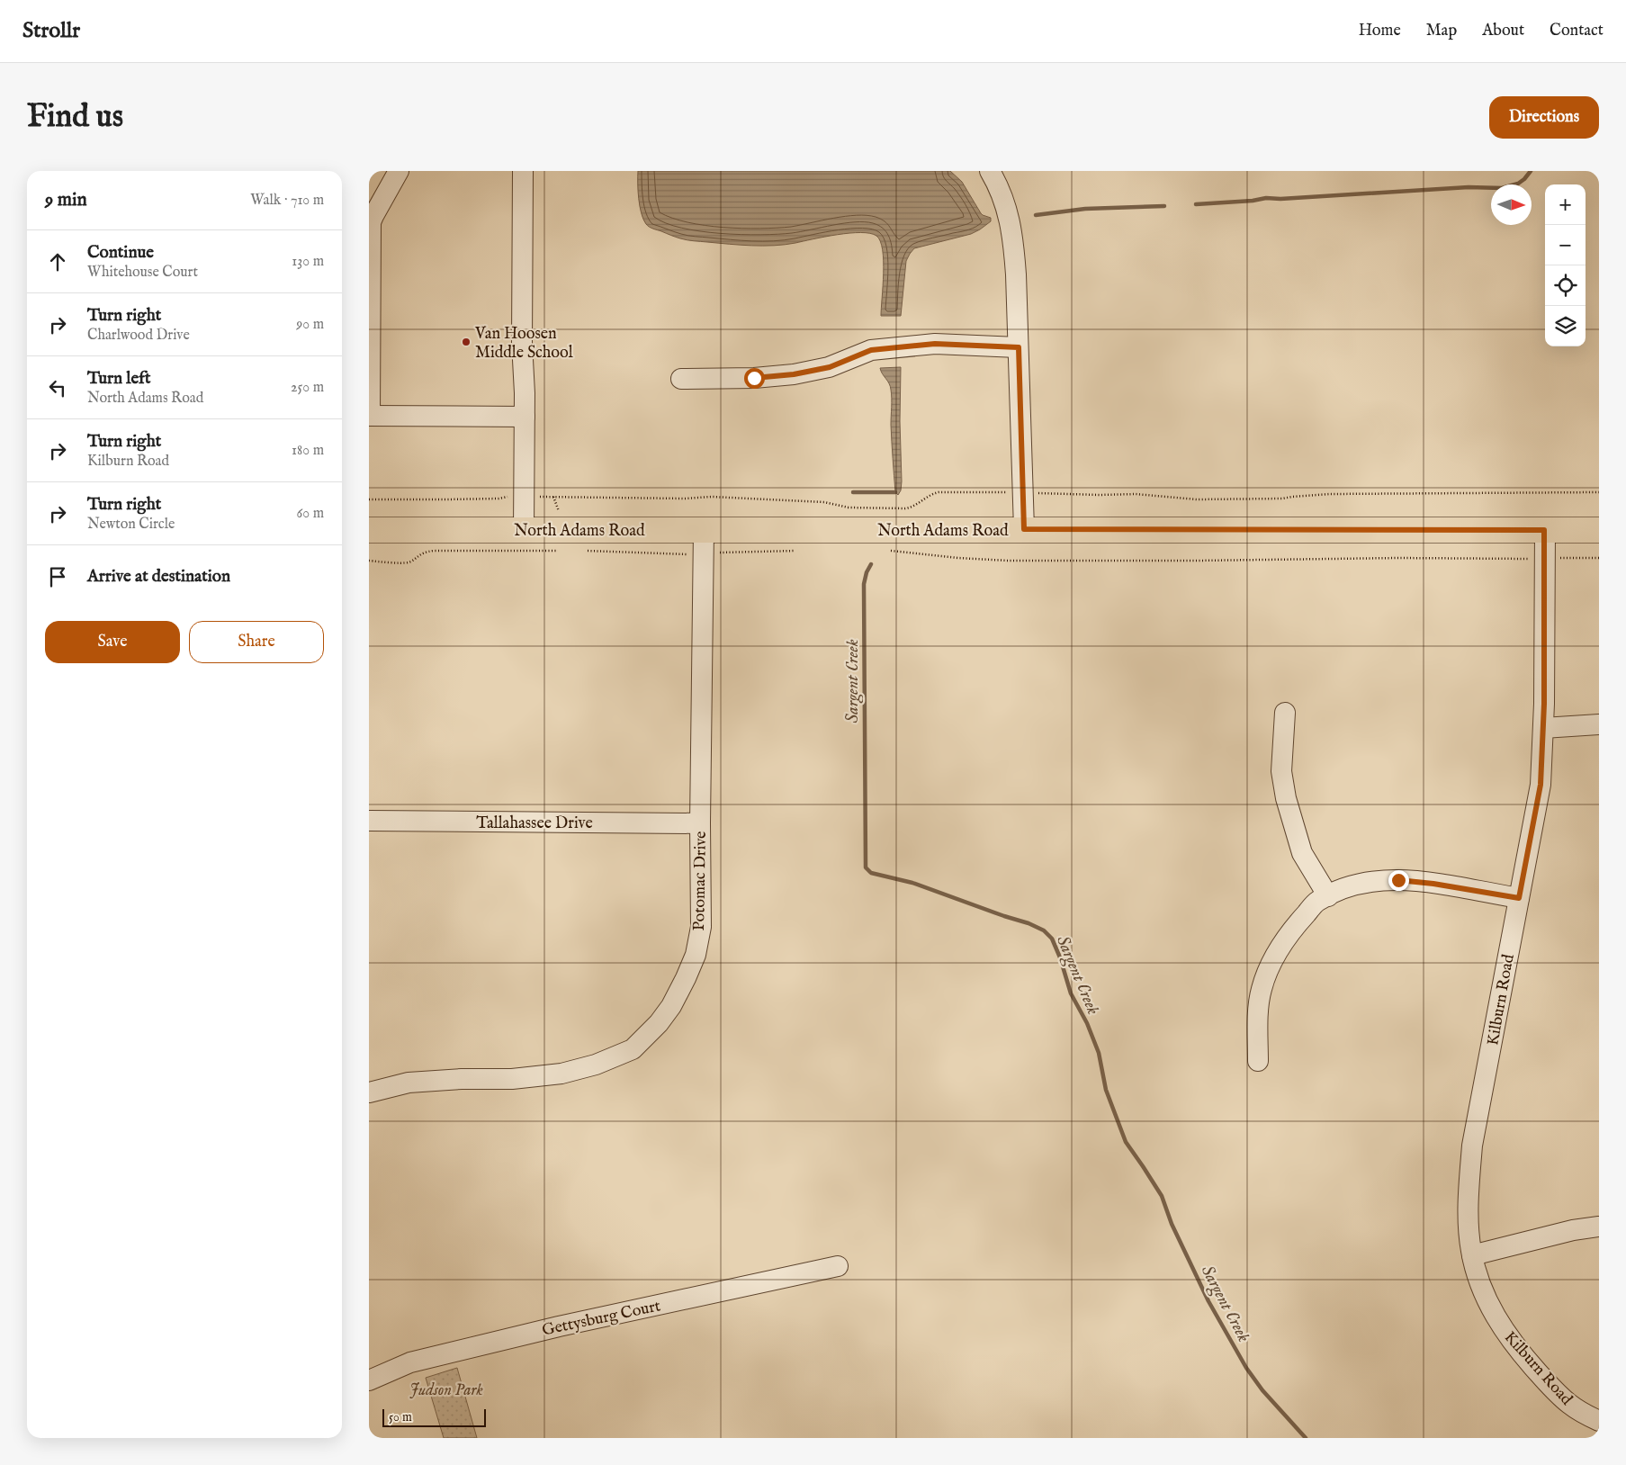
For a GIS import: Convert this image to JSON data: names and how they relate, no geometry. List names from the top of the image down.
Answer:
{
  "streets": {
    "main road": ["North Adams Road"],
    "street": [
      "Tallahassee Drive",
      "Potomac Drive",
      "Kilburn Road",
      "Gettysburg Court"
    ]
  },
  "crossings": [
    ["North Adams Road", "Potomac Drive"],
    ["North Adams Road", "Kilburn Road"],
    ["Tallahassee Drive", "Potomac Drive"]
  ],
  "water": ["Sargent Creek"],
  "parks": ["Judson Park"],
  "places": ["Van Hoosen Middle School"],
  "scale_bar": "50 m",
  "north": "right",
  "page": {
    "header": "Strollr",
    "nav": [
      "Home",
      "Map",
      "About",
      "Contact"
    ],
    "buttons": [
      "Directions",
      ["Save", "Share"]
    ],
    "title": "Find us",
    "heading": ["9 min", "Walk · 710 m"],
    "map_buttons": ["+", "−"],
    "list": [
      ["Continue", "Whitehouse Court", "130 m"],
      ["Turn right", "Charlwood Drive", "90 m"],
      ["Turn left", "North Adams Road", "250 m"],
      ["Turn right", "Kilburn Road", "180 m"],
      ["Turn right", "Newton Circle", "60 m"],
      "Arrive at destination"
    ],
    "scale": "50 m"
  }
}
